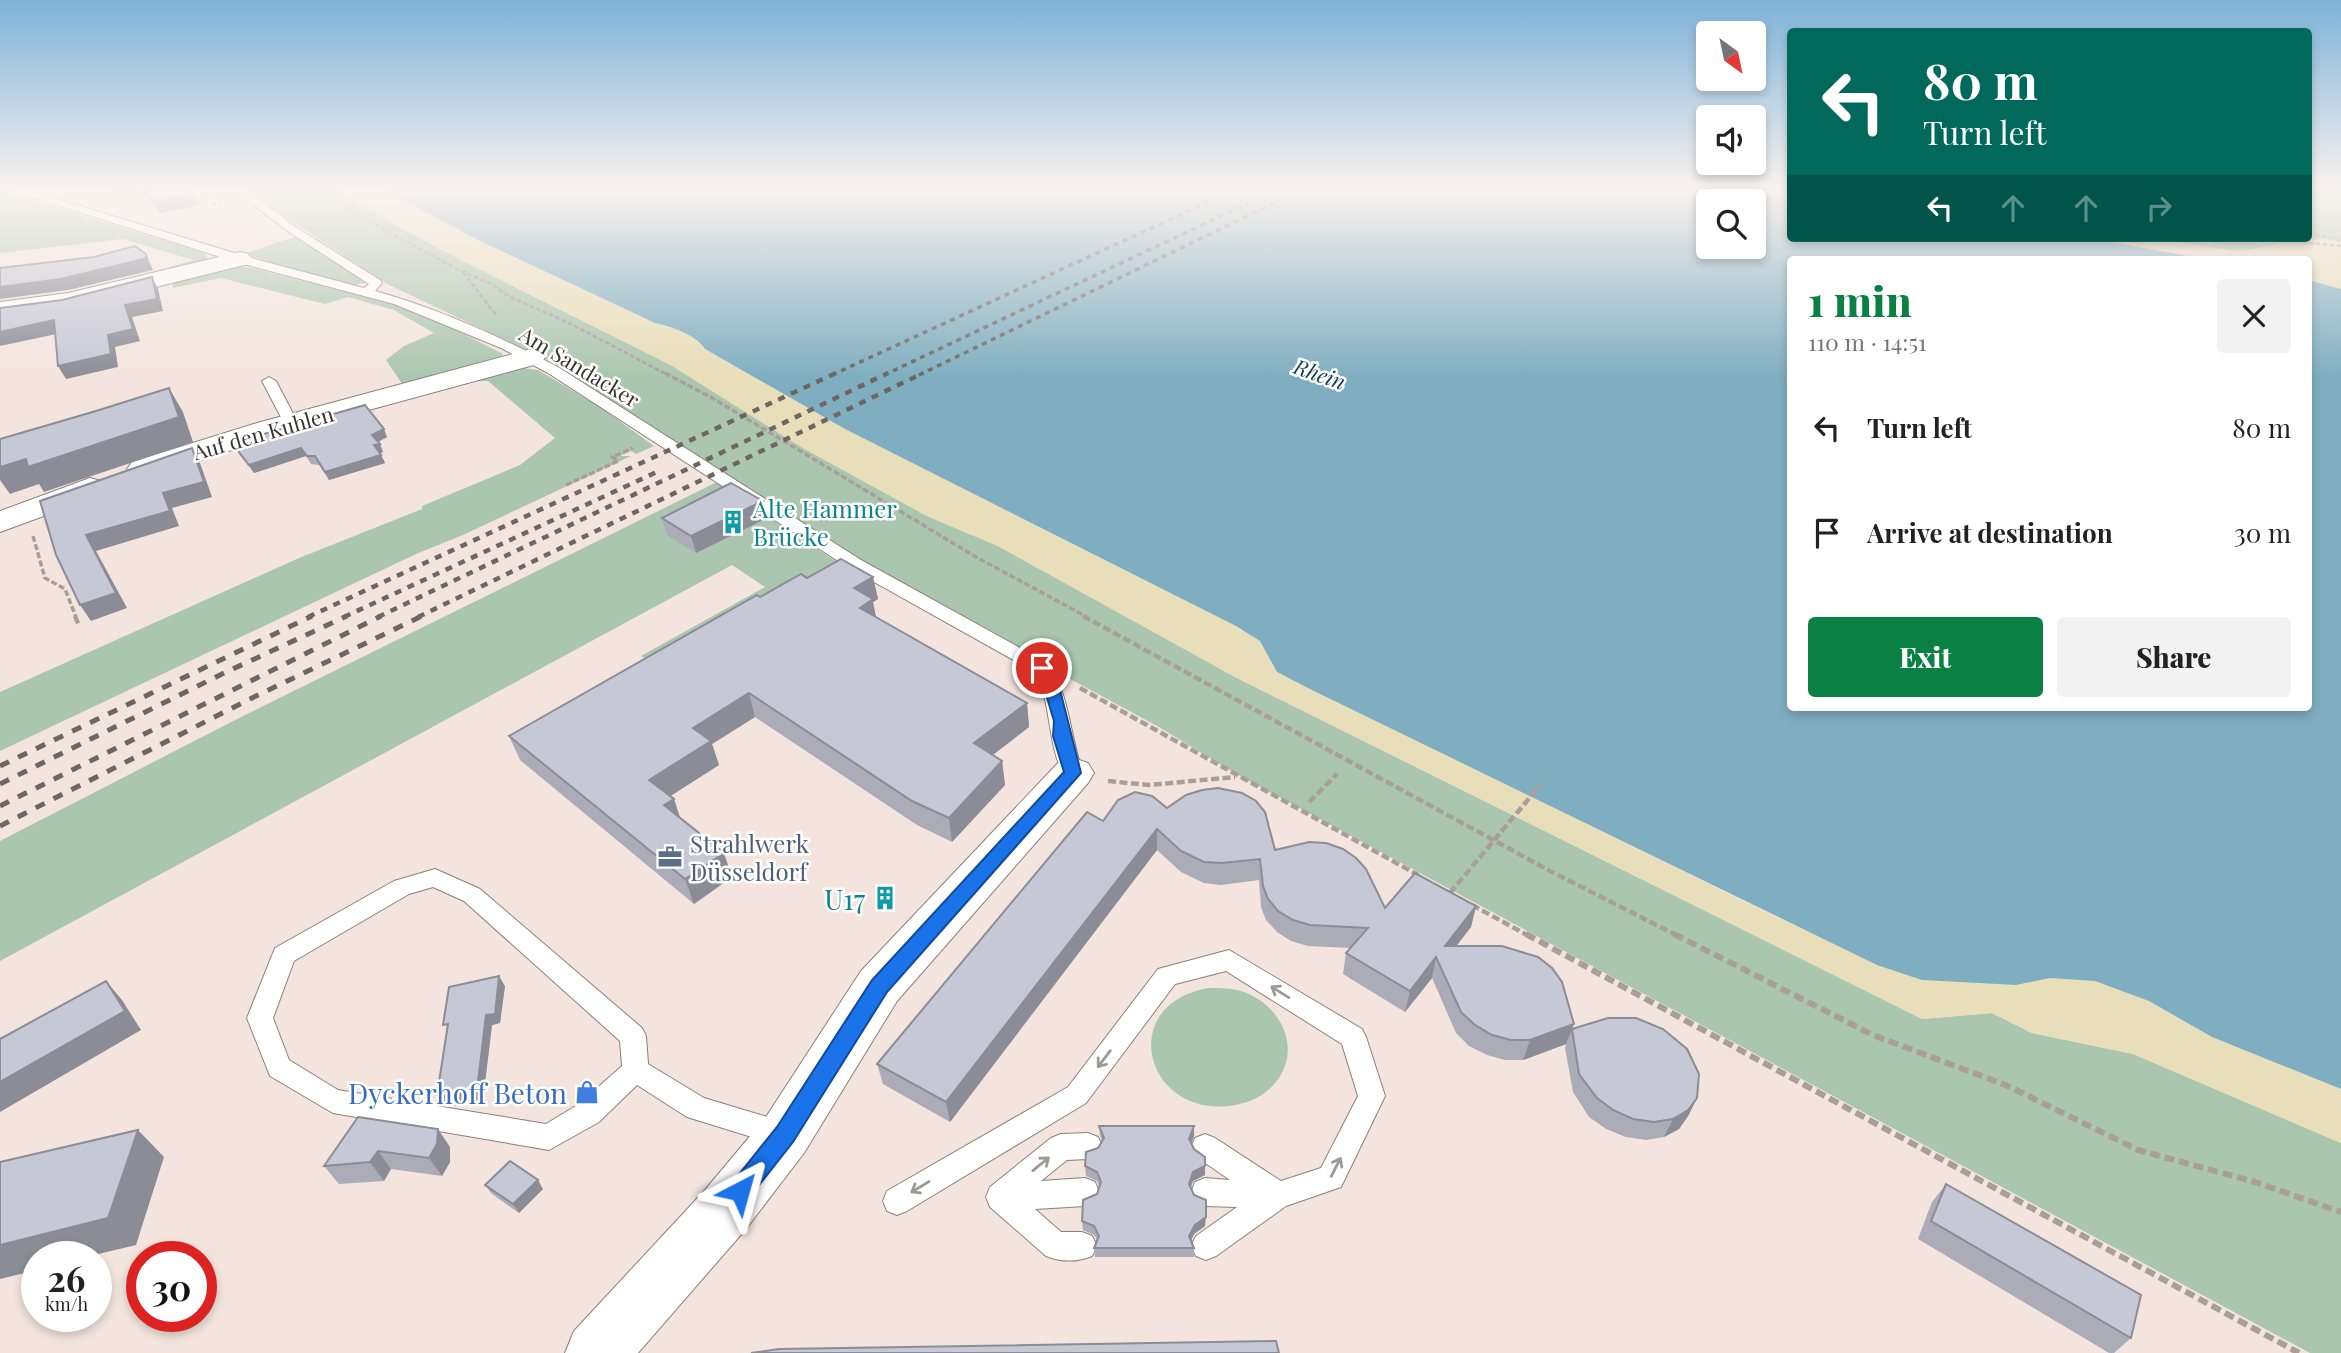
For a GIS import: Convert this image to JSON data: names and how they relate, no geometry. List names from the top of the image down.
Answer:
{
  "streets": {
    "street": ["Auf den Kuhlen"],
    "lane": ["Am Sandacker"]
  },
  "crossings": [
    ["Am Sandacker", "Auf den Kuhlen"]
  ],
  "water": ["Rhein"],
  "places": {
    "building": ["Alte Hammer Brücke", "U17"],
    "office": ["Strahlwerk Düsseldorf"],
    "shop": ["Dyckerhoff Beton"]
  },
  "north": "bottom right",
  "page": {
    "turn": ["80 m", "Turn left"],
    "heading": ["1 min", "110 m · 14:51"],
    "list": [
      {
        "name": "Turn left",
        "value": "80 m"
      },
      {
        "name": "Arrive at destination",
        "value": "30 m"
      }
    ],
    "buttons": ["Exit", "Share"],
    "speed": "26 km/h",
    "limit": "30"
  }
}
